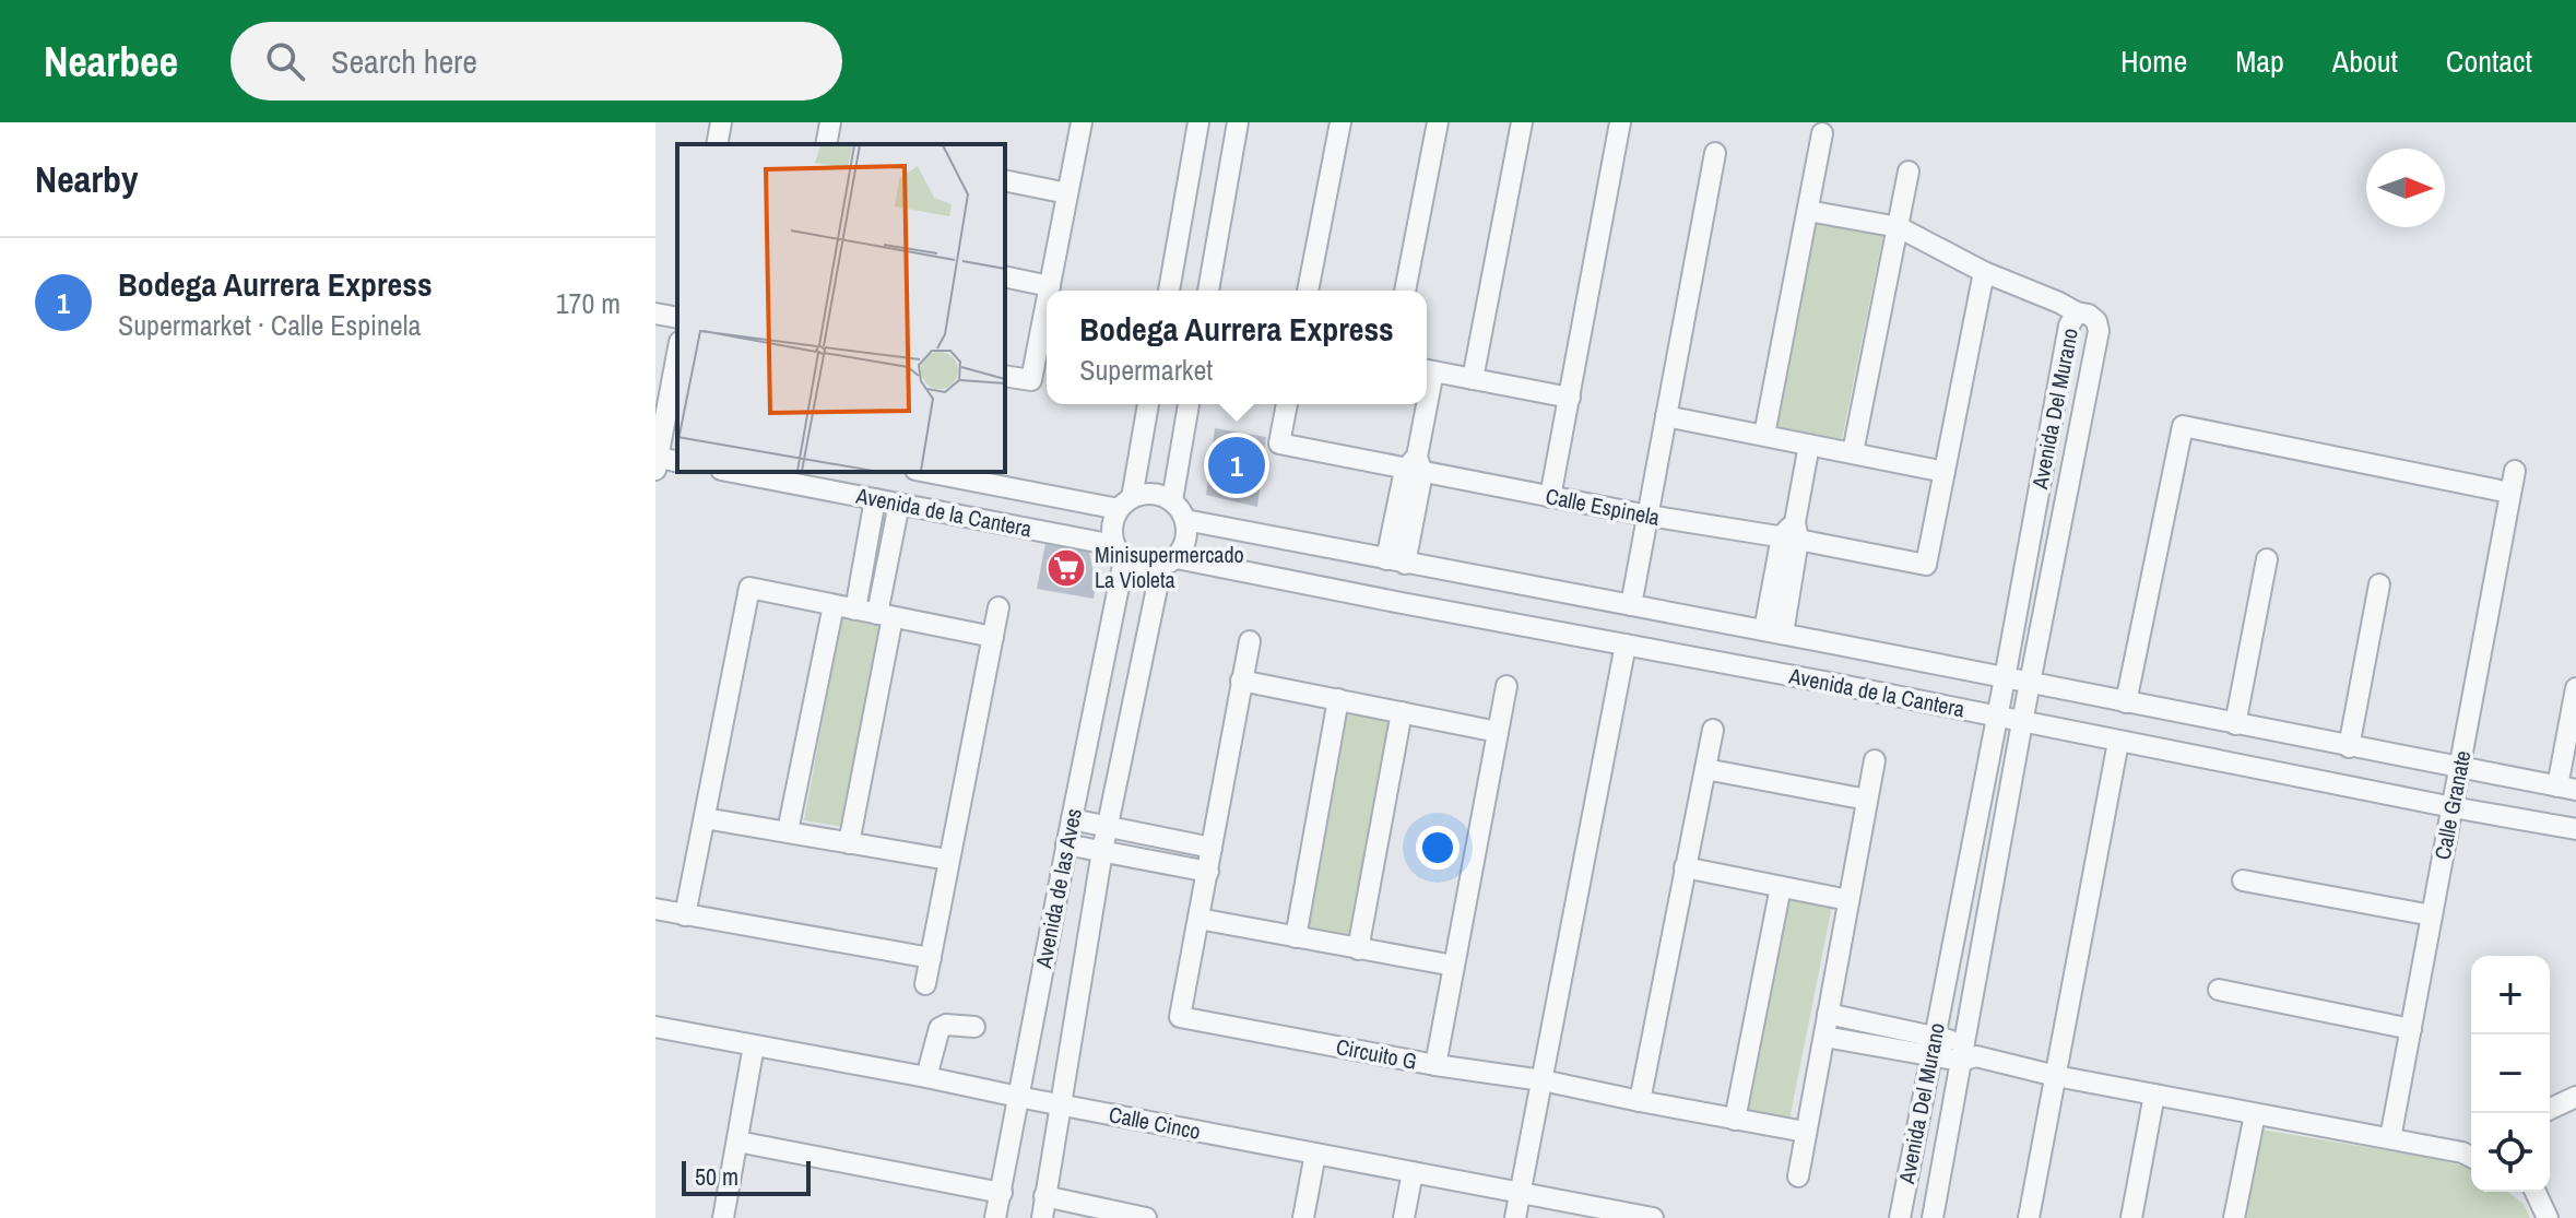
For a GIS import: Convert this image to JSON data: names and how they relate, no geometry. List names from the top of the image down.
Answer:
{
  "streets": {
    "street": [
      "Avenida Del Murano",
      "Calle Espinela",
      "Avenida de la Cantera",
      "Calle Granate",
      "Avenida de las Aves",
      "Circuito G",
      "Calle Cinco"
    ]
  },
  "crossings": [
    ["Avenida Del Murano", "Avenida de la Cantera"],
    ["Avenida de la Cantera", "Calle Granate"],
    ["Avenida de la Cantera", "Avenida de las Aves"],
    ["Avenida de las Aves", "Calle Cinco"]
  ],
  "places": {
    "supermarket": ["Minisupermercado La Violeta"]
  },
  "scale_bar": "50 m",
  "north": "right",
  "page": {
    "header": "Nearbee",
    "search": "Search here",
    "nav": [
      "Home",
      "Map",
      "About",
      "Contact"
    ],
    "heading": "Nearby",
    "list": [
      {
        "mark": "1",
        "name": "Bodega Aurrera Express",
        "note": "Supermarket · Calle Espinela",
        "value": "170 m"
      }
    ],
    "popup": ["Bodega Aurrera Express", "Supermarket"],
    "pins": "1",
    "map_buttons": ["+", "−"],
    "scale": "50 m"
  }
}
